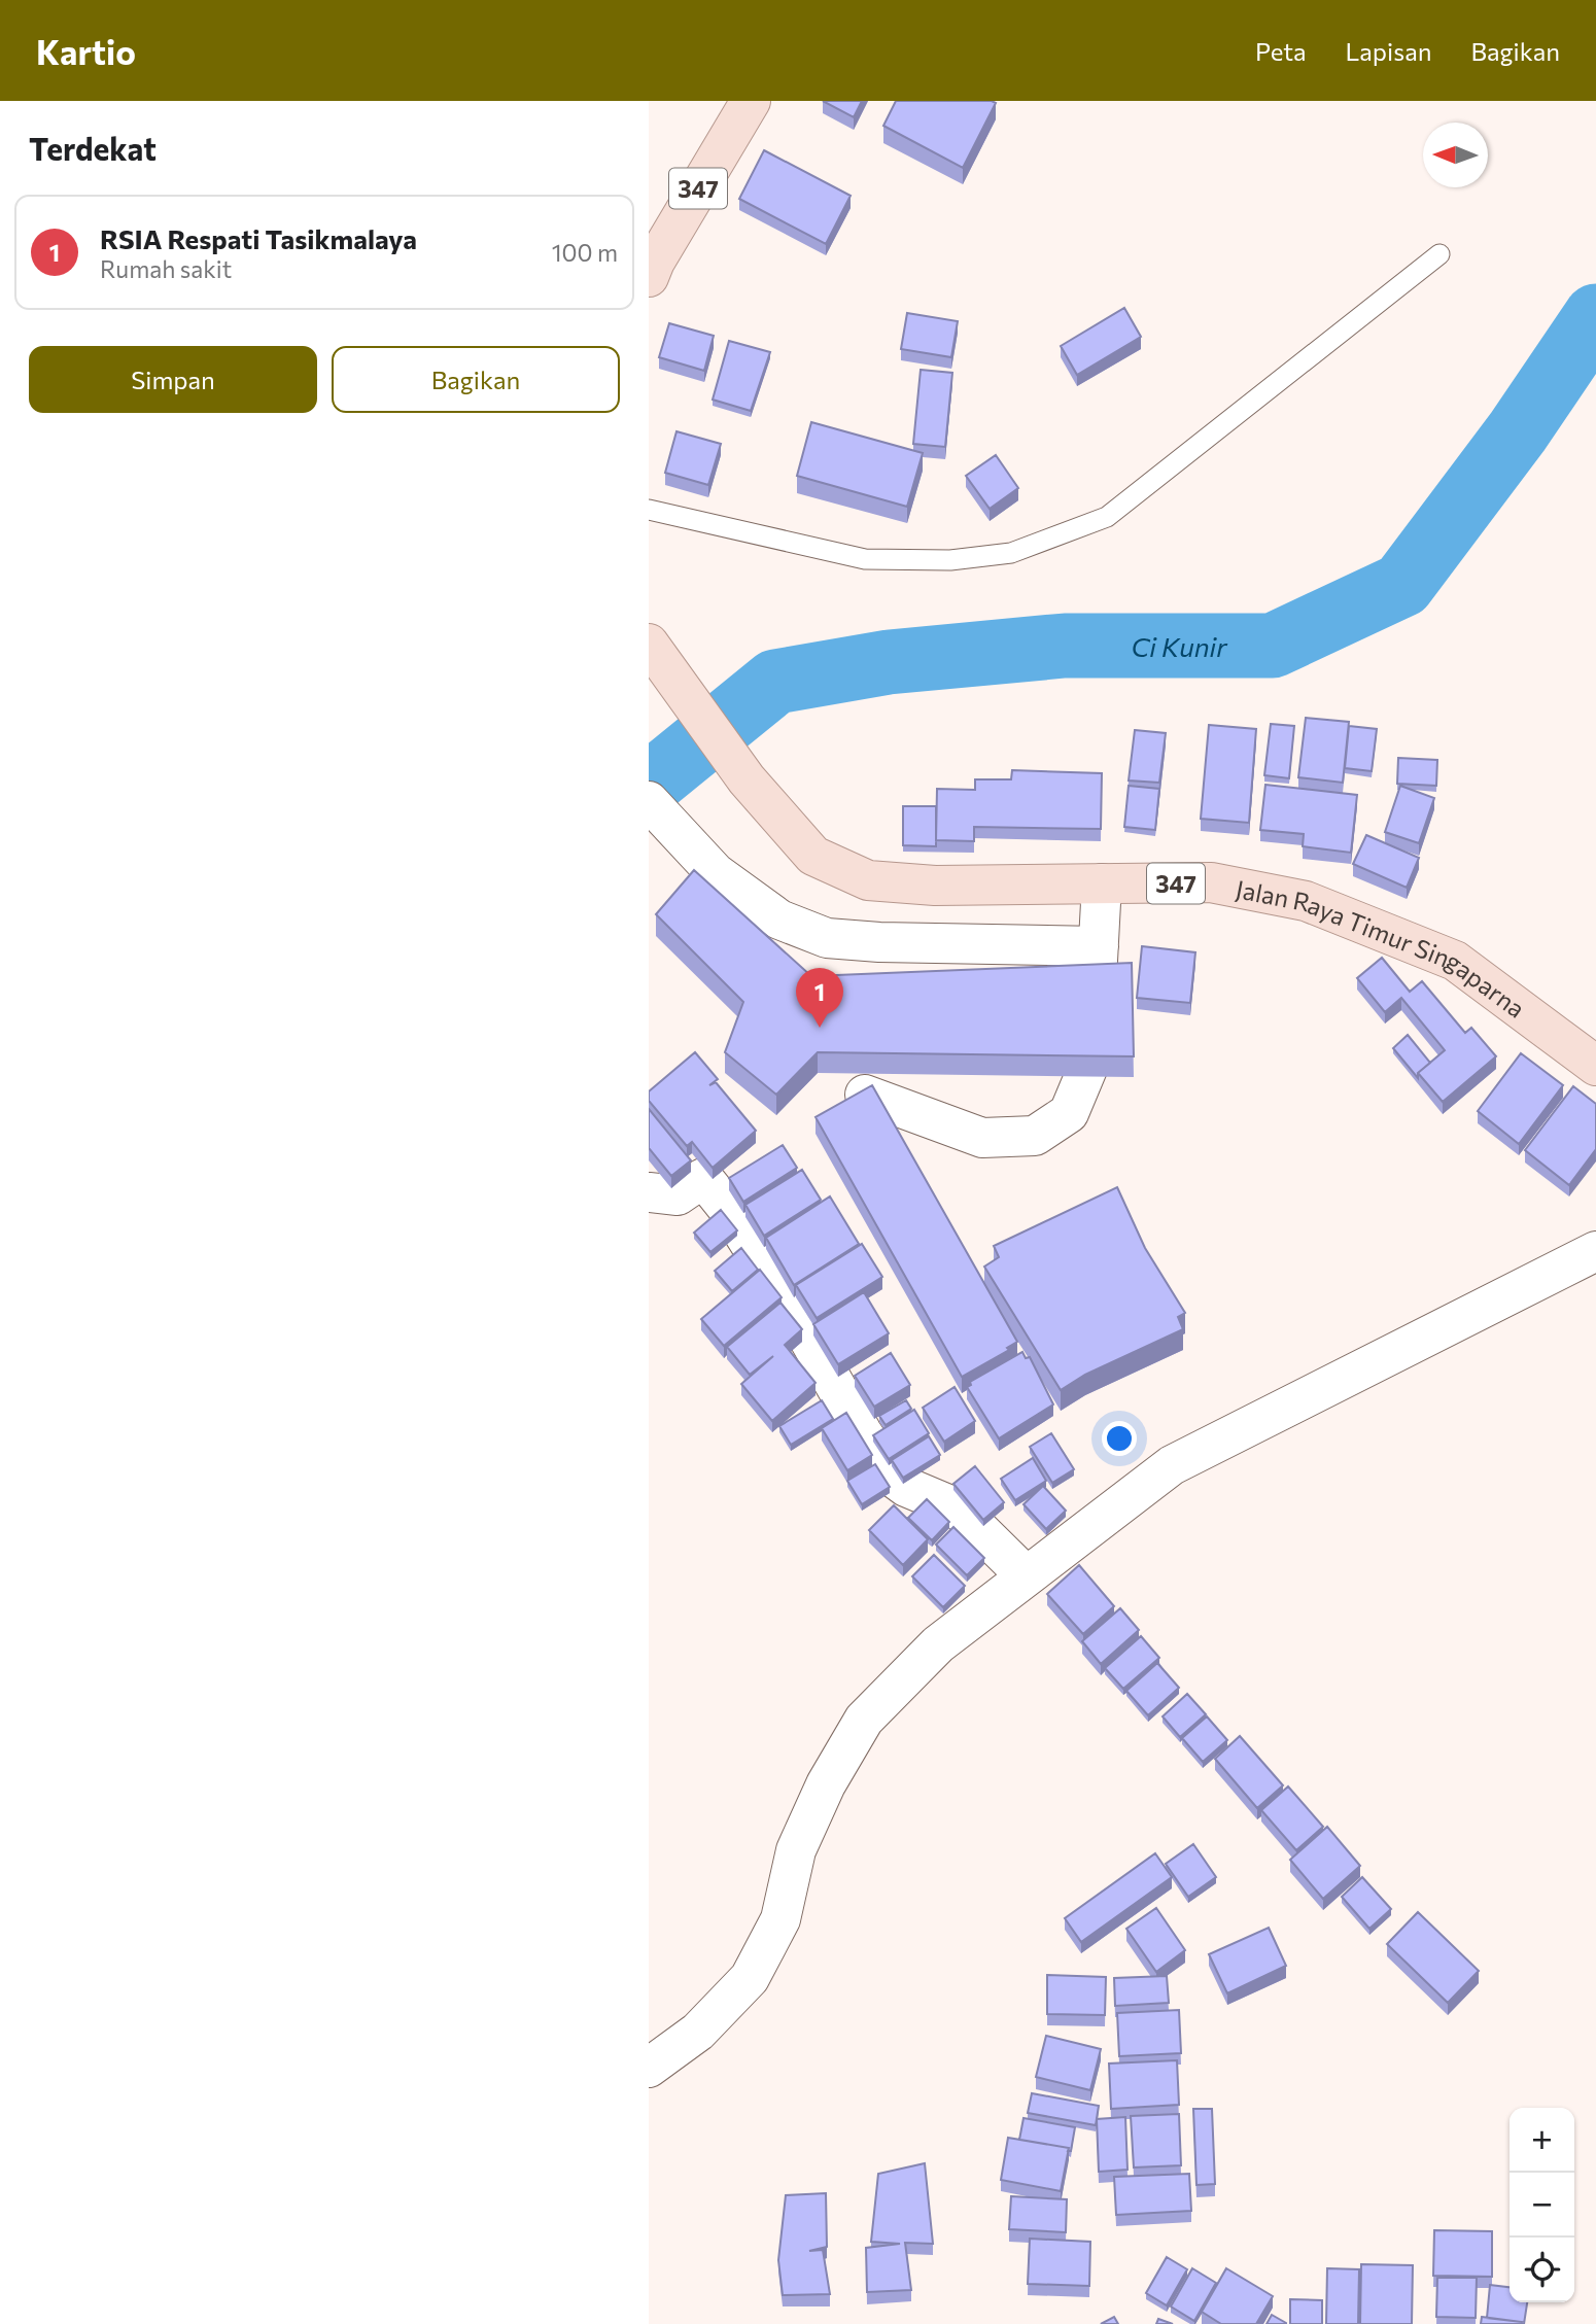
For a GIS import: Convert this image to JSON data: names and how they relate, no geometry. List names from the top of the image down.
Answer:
{
  "streets": {
    "main road": ["347", "Jalan Raya Timur Singaparna"]
  },
  "water": ["Ci Kunir"],
  "north": "left",
  "page": {
    "header": "Kartio",
    "nav": ["Peta", "Lapisan", "Bagikan"],
    "heading": "Terdekat",
    "list": [
      {
        "mark": "1",
        "name": "RSIA Respati Tasikmalaya",
        "note": "Rumah sakit",
        "value": "100 m"
      }
    ],
    "buttons": ["Simpan", "Bagikan"],
    "pins": "1",
    "map_buttons": ["+", "−"]
  }
}
